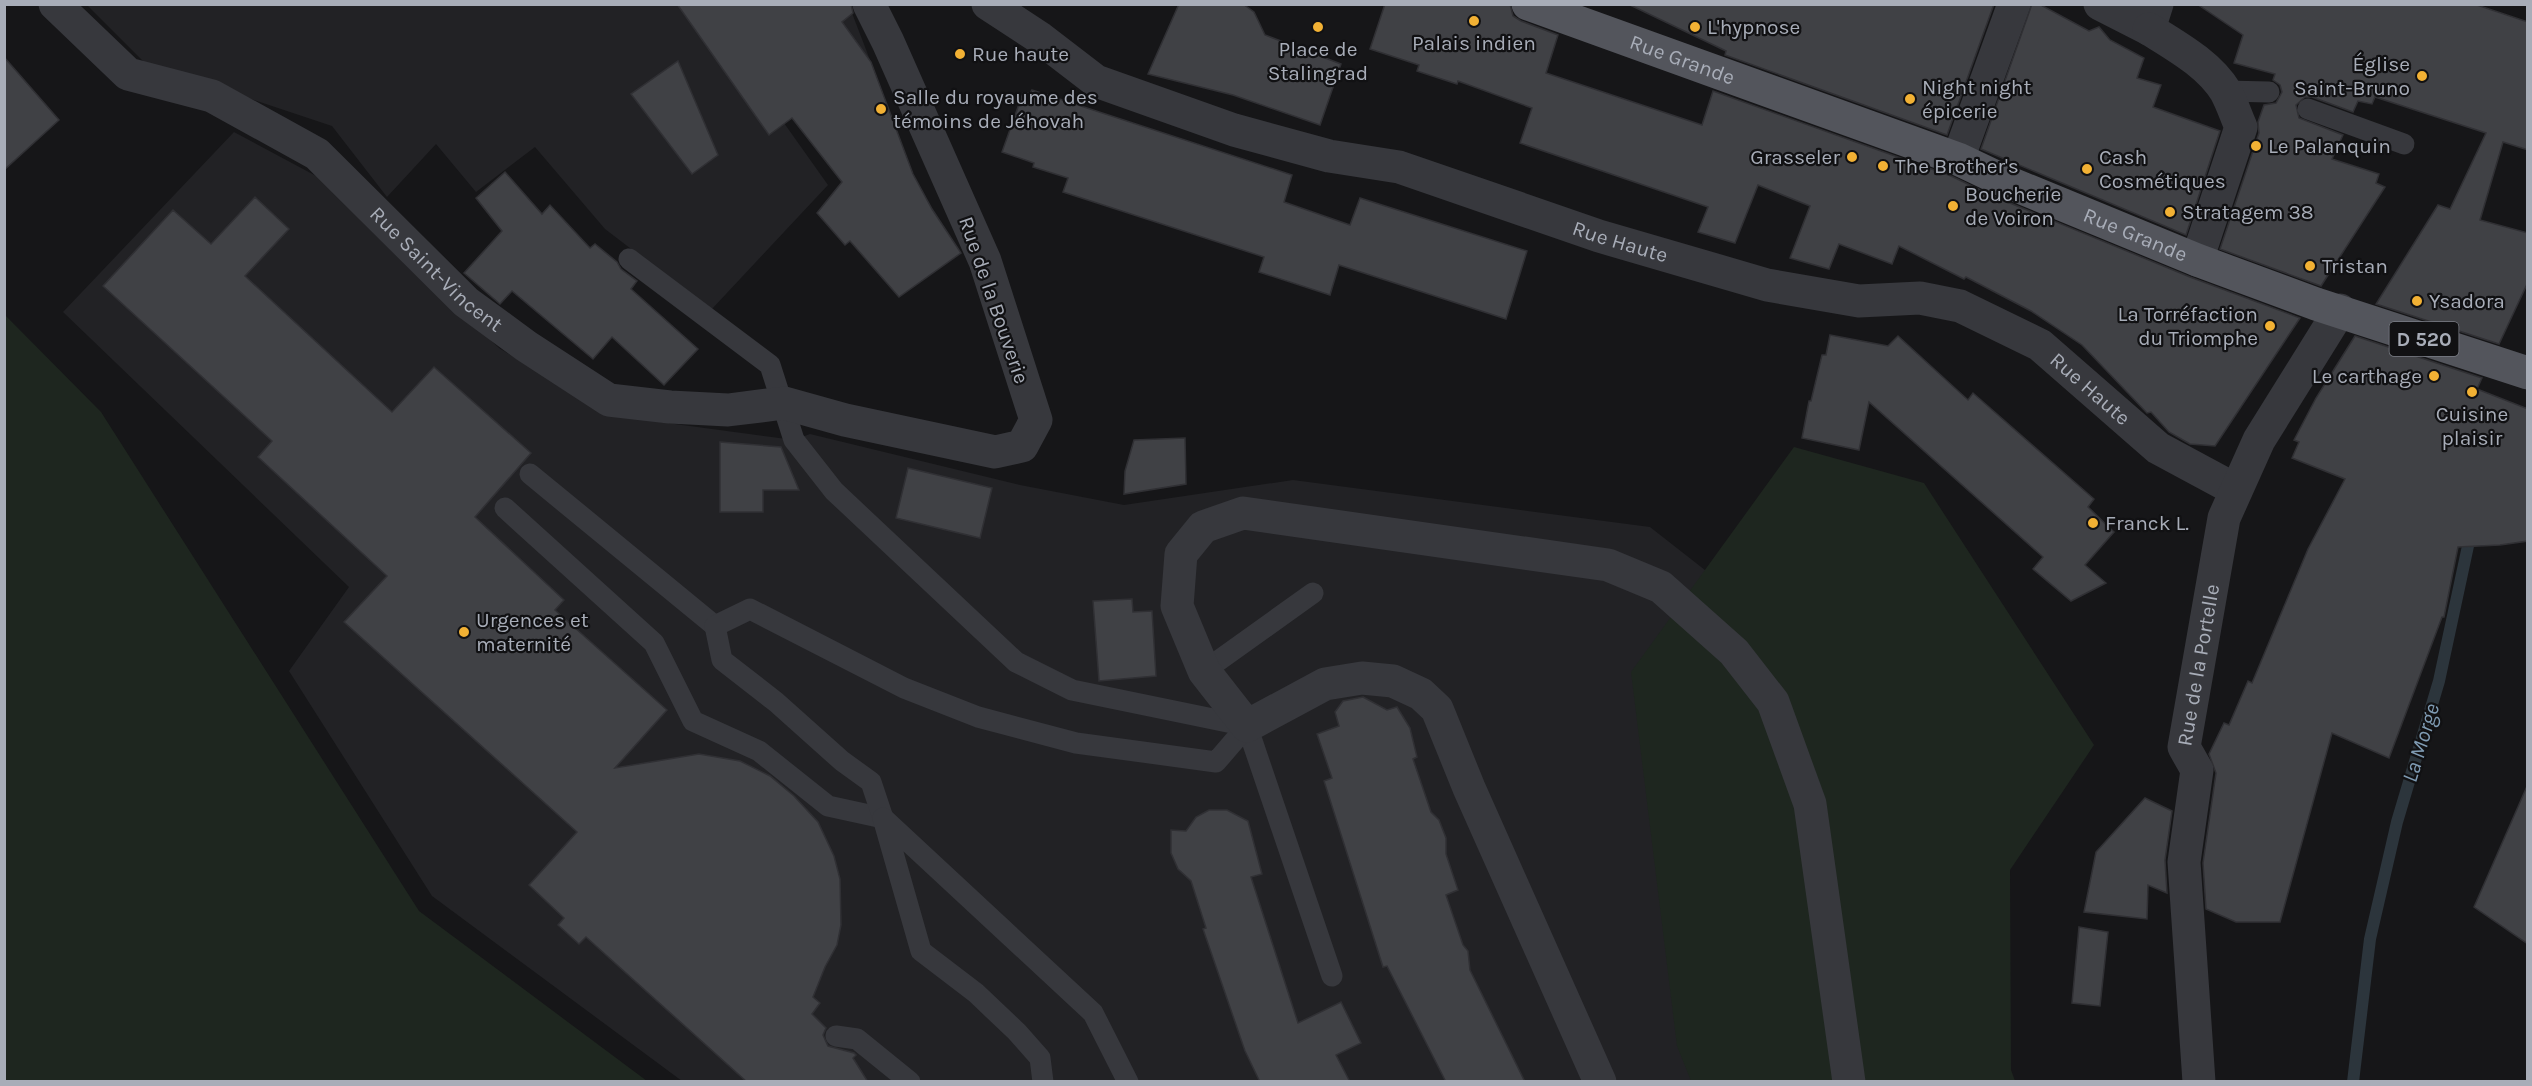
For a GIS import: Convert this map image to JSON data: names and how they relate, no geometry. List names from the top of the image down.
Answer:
{
  "streets": {
    "main road": ["Rue Grande", "D 520"],
    "street": [
      "Rue Haute",
      "Rue Saint-Vincent",
      "Rue de la Bouverie",
      "Rue de la Portelle"
    ]
  },
  "crossings": [
    ["Rue Grande", "Rue de la Portelle"],
    ["Rue Haute", "Rue de la Portelle"],
    ["Rue Saint-Vincent", "Rue de la Bouverie"]
  ],
  "water": ["La Morge"],
  "places": [
    "Palais indien",
    "Place de Stalingrad",
    "L'hypnose",
    "Rue haute",
    "Église Saint-Bruno",
    "Night night épicerie",
    "Salle du royaume des témoins de Jéhovah",
    "Le Palanquin",
    "Grasseler",
    "The Brother's",
    "Cash Cosmétiques",
    "Boucherie de Voiron",
    "Stratagem 38",
    "Tristan",
    "Ysadora",
    "La Torréfaction du Triomphe",
    "Le carthage",
    "Cuisine plaisir",
    "Franck L.",
    "Urgences et maternité"
  ]
}
